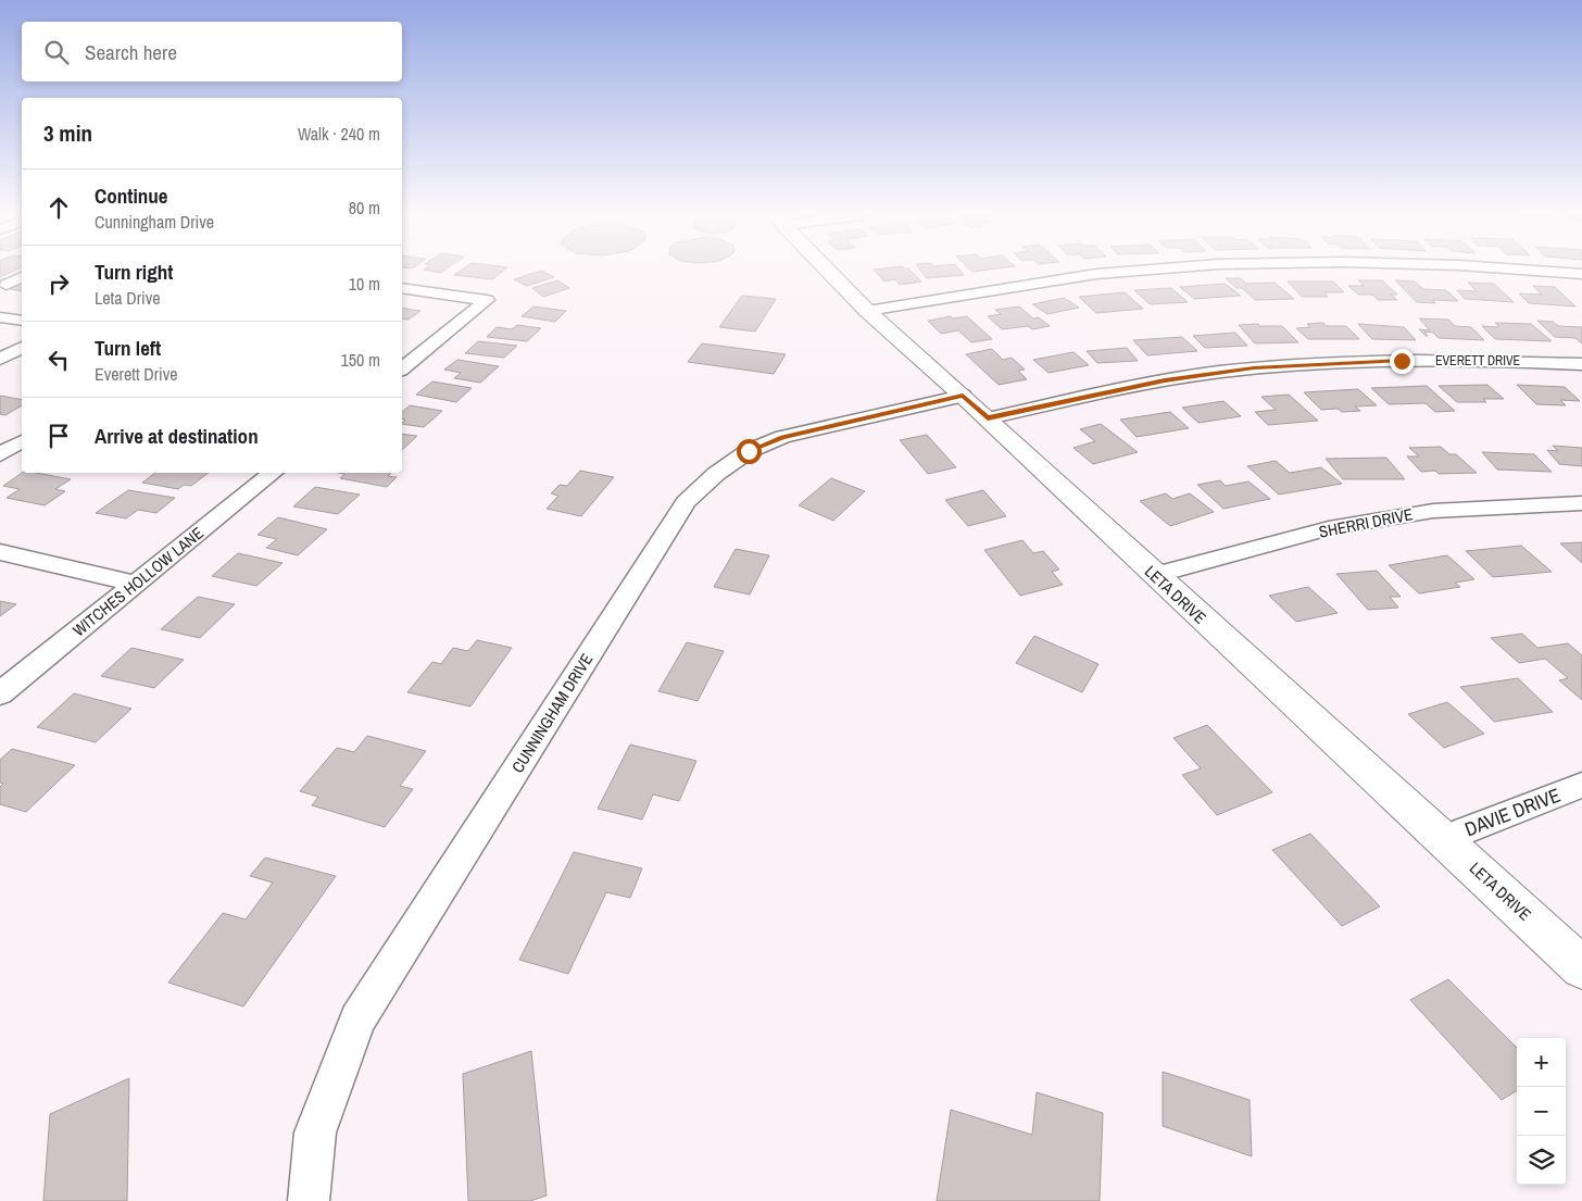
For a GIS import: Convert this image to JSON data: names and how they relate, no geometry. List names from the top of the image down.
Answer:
{
  "streets": {
    "street": [
      "EVERETT DRIVE",
      "SHERRI DRIVE",
      "WITCHES HOLLOW LANE",
      "LETA DRIVE",
      "CUNNINGHAM DRIVE",
      "DAVIE DRIVE"
    ]
  },
  "crossings": [
    ["EVERETT DRIVE", "LETA DRIVE"],
    ["SHERRI DRIVE", "LETA DRIVE"],
    ["LETA DRIVE", "CUNNINGHAM DRIVE"],
    ["LETA DRIVE", "DAVIE DRIVE"]
  ],
  "page": {
    "search": "Search here",
    "heading": ["3 min", "Walk · 240 m"],
    "list": [
      ["Continue", "Cunningham Drive", "80 m"],
      ["Turn right", "Leta Drive", "10 m"],
      ["Turn left", "Everett Drive", "150 m"],
      "Arrive at destination"
    ],
    "map_buttons": ["+", "−"]
  }
}
